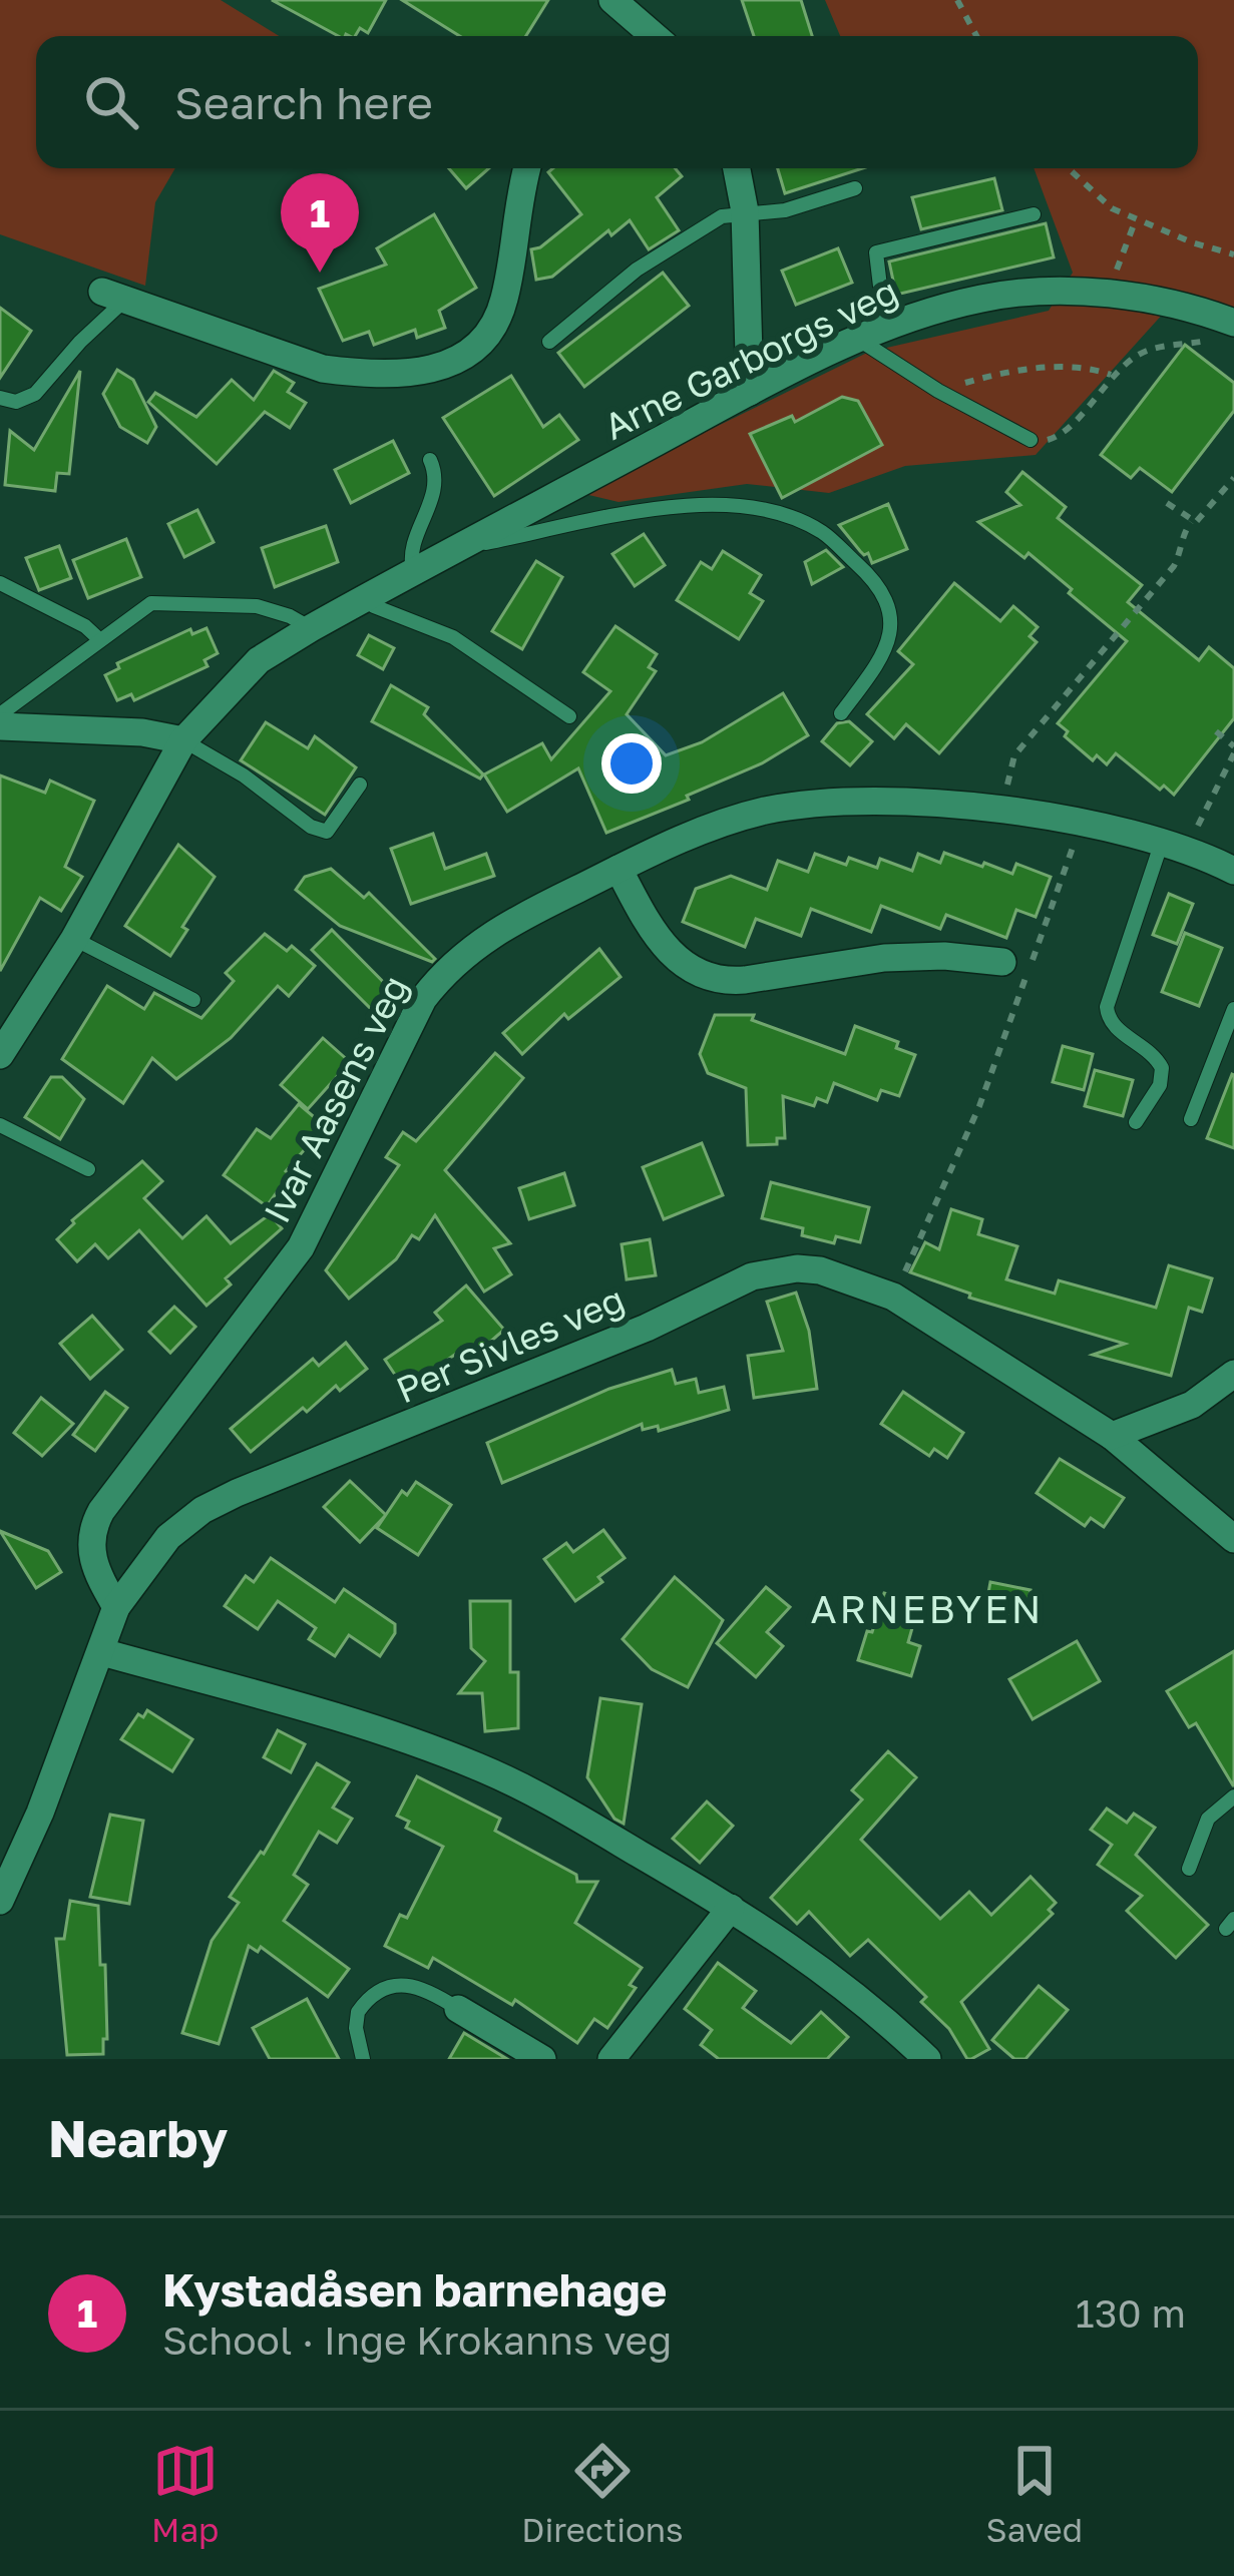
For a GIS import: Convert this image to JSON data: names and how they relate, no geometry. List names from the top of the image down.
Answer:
{
  "streets": {
    "street": ["Arne Garborgs veg", "Ivar Aasens veg", "Per Sivles veg"]
  },
  "crossings": [
    ["Ivar Aasens veg", "Per Sivles veg"]
  ],
  "districts": ["ARNEBYEN"],
  "page": {
    "search": "Search here",
    "pins": "1",
    "heading": "Nearby",
    "list": [
      {
        "mark": "1",
        "name": "Kystadåsen barnehage",
        "note": "School · Inge Krokanns veg",
        "value": "130 m"
      }
    ],
    "nav": ["Map", "Directions", "Saved"]
  }
}
